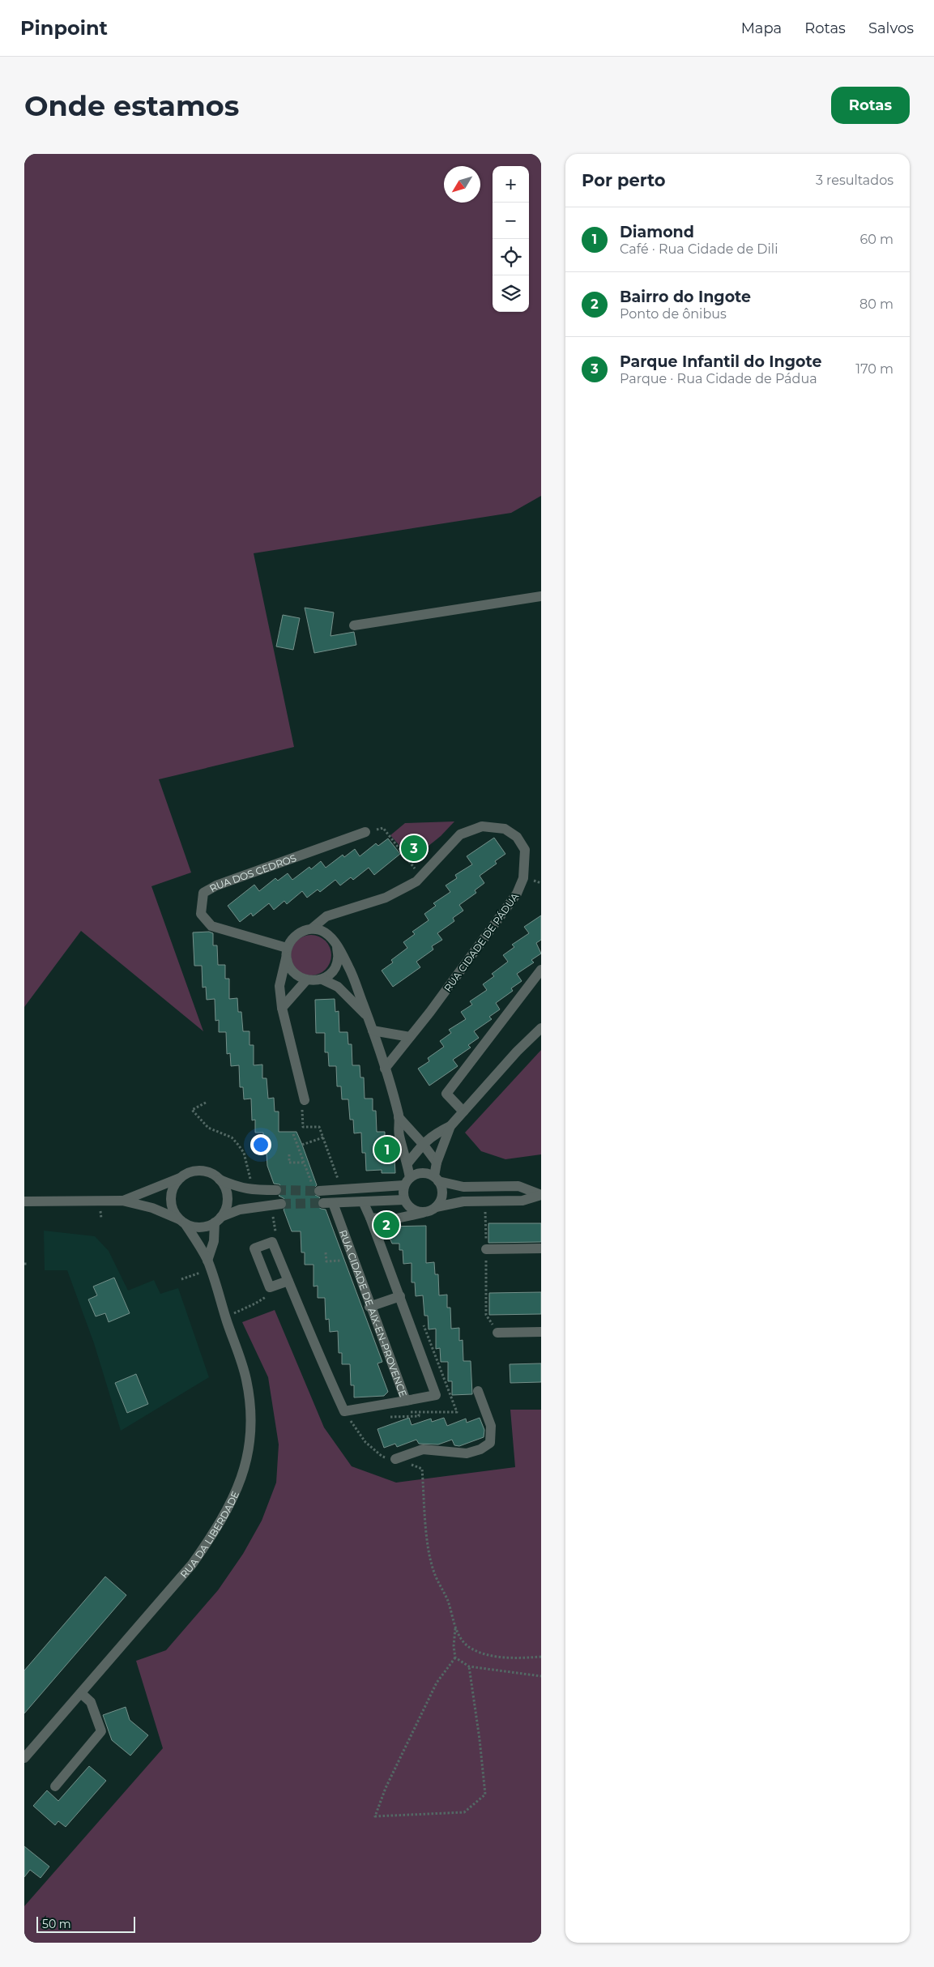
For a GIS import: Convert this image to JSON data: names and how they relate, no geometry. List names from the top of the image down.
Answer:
{
  "streets": {
    "street": [
      "RUA DOS CEDROS",
      "RUA CIDADE DE PÁDUA",
      "RUA CIDADE DE AIX-EN-PROVENCE",
      "RUA DA LIBERDADE"
    ]
  },
  "crossings": [
    ["RUA DOS CEDROS", "RUA CIDADE DE PÁDUA"]
  ],
  "scale_bar": "50 m",
  "north": "bottom left",
  "page": {
    "header": "Pinpoint",
    "nav": ["Mapa", "Rotas", "Salvos"],
    "buttons": "Rotas",
    "title": "Onde estamos",
    "heading": ["Por perto", "3 resultados"],
    "map_buttons": ["+", "−"],
    "list": [
      {
        "mark": "1",
        "name": "Diamond",
        "note": "Café · Rua Cidade de Dili",
        "value": "60 m"
      },
      {
        "mark": "2",
        "name": "Bairro do Ingote",
        "note": "Ponto de ônibus",
        "value": "80 m"
      },
      {
        "mark": "3",
        "name": "Parque Infantil do Ingote",
        "note": "Parque · Rua Cidade de Pádua",
        "value": "170 m"
      }
    ],
    "pins": ["3", "1", "2"],
    "scale": "50 m"
  }
}
